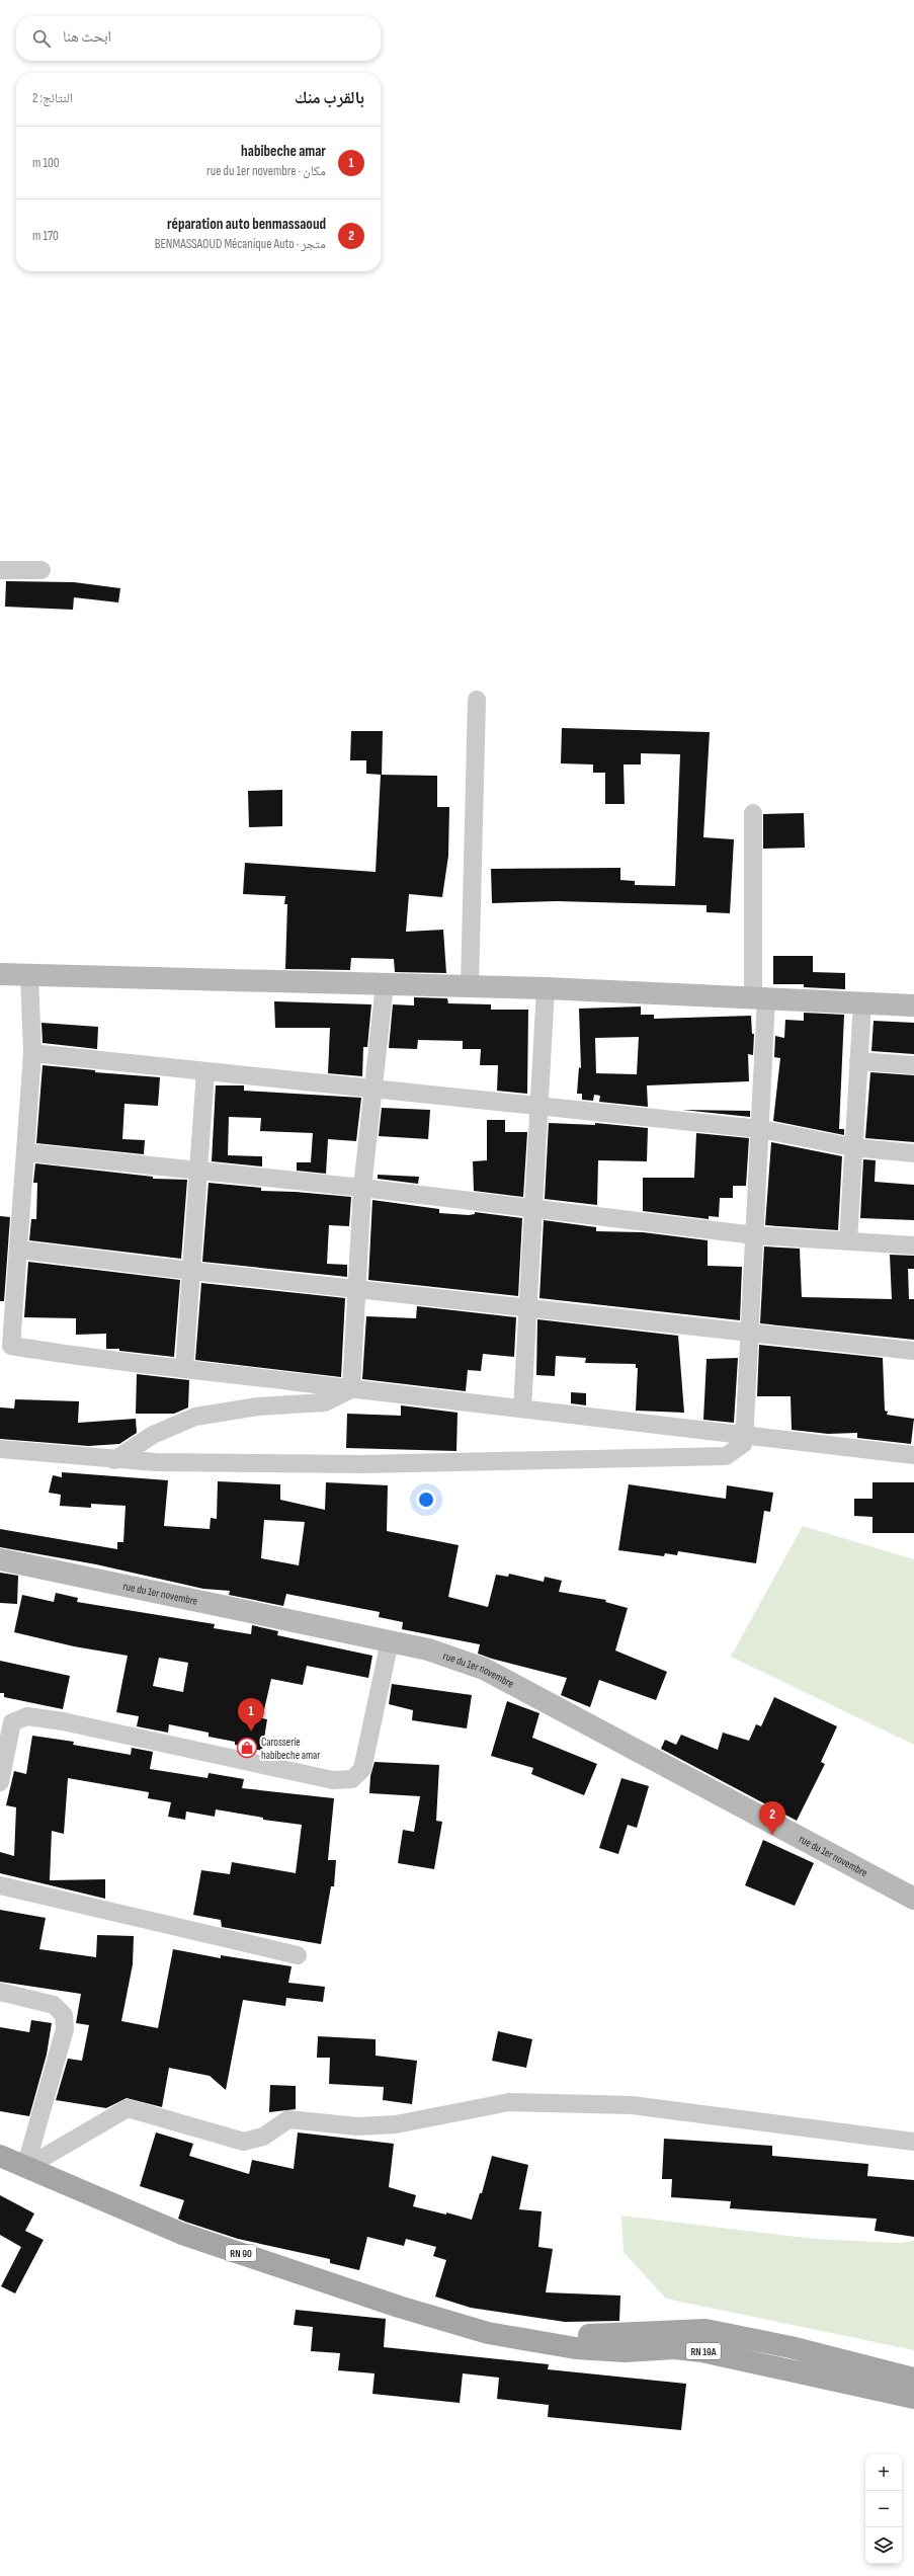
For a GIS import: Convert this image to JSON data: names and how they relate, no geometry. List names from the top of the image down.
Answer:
{
  "streets": {
    "main road": ["rue du 1er novembre", "RN 90", "RN 19A"]
  },
  "crossings": [
    ["RN 90", "RN 19A"]
  ],
  "places": {
    "shop": ["Carosserie habibeche amar"]
  },
  "page": {
    "search": "ابحث هنا",
    "heading": ["بالقرب منك", "النتائج: 2"],
    "list": [
      {
        "mark": "1",
        "name": "habibeche amar",
        "note": "مكان · rue du 1er novembre",
        "value": "100 m"
      },
      {
        "mark": "2",
        "name": "réparation auto benmassaoud",
        "note": "متجر · BENMASSAOUD Mécanique Auto",
        "value": "170 m"
      }
    ],
    "pins": ["1", "2"],
    "map_buttons": ["+", "−"]
  }
}
